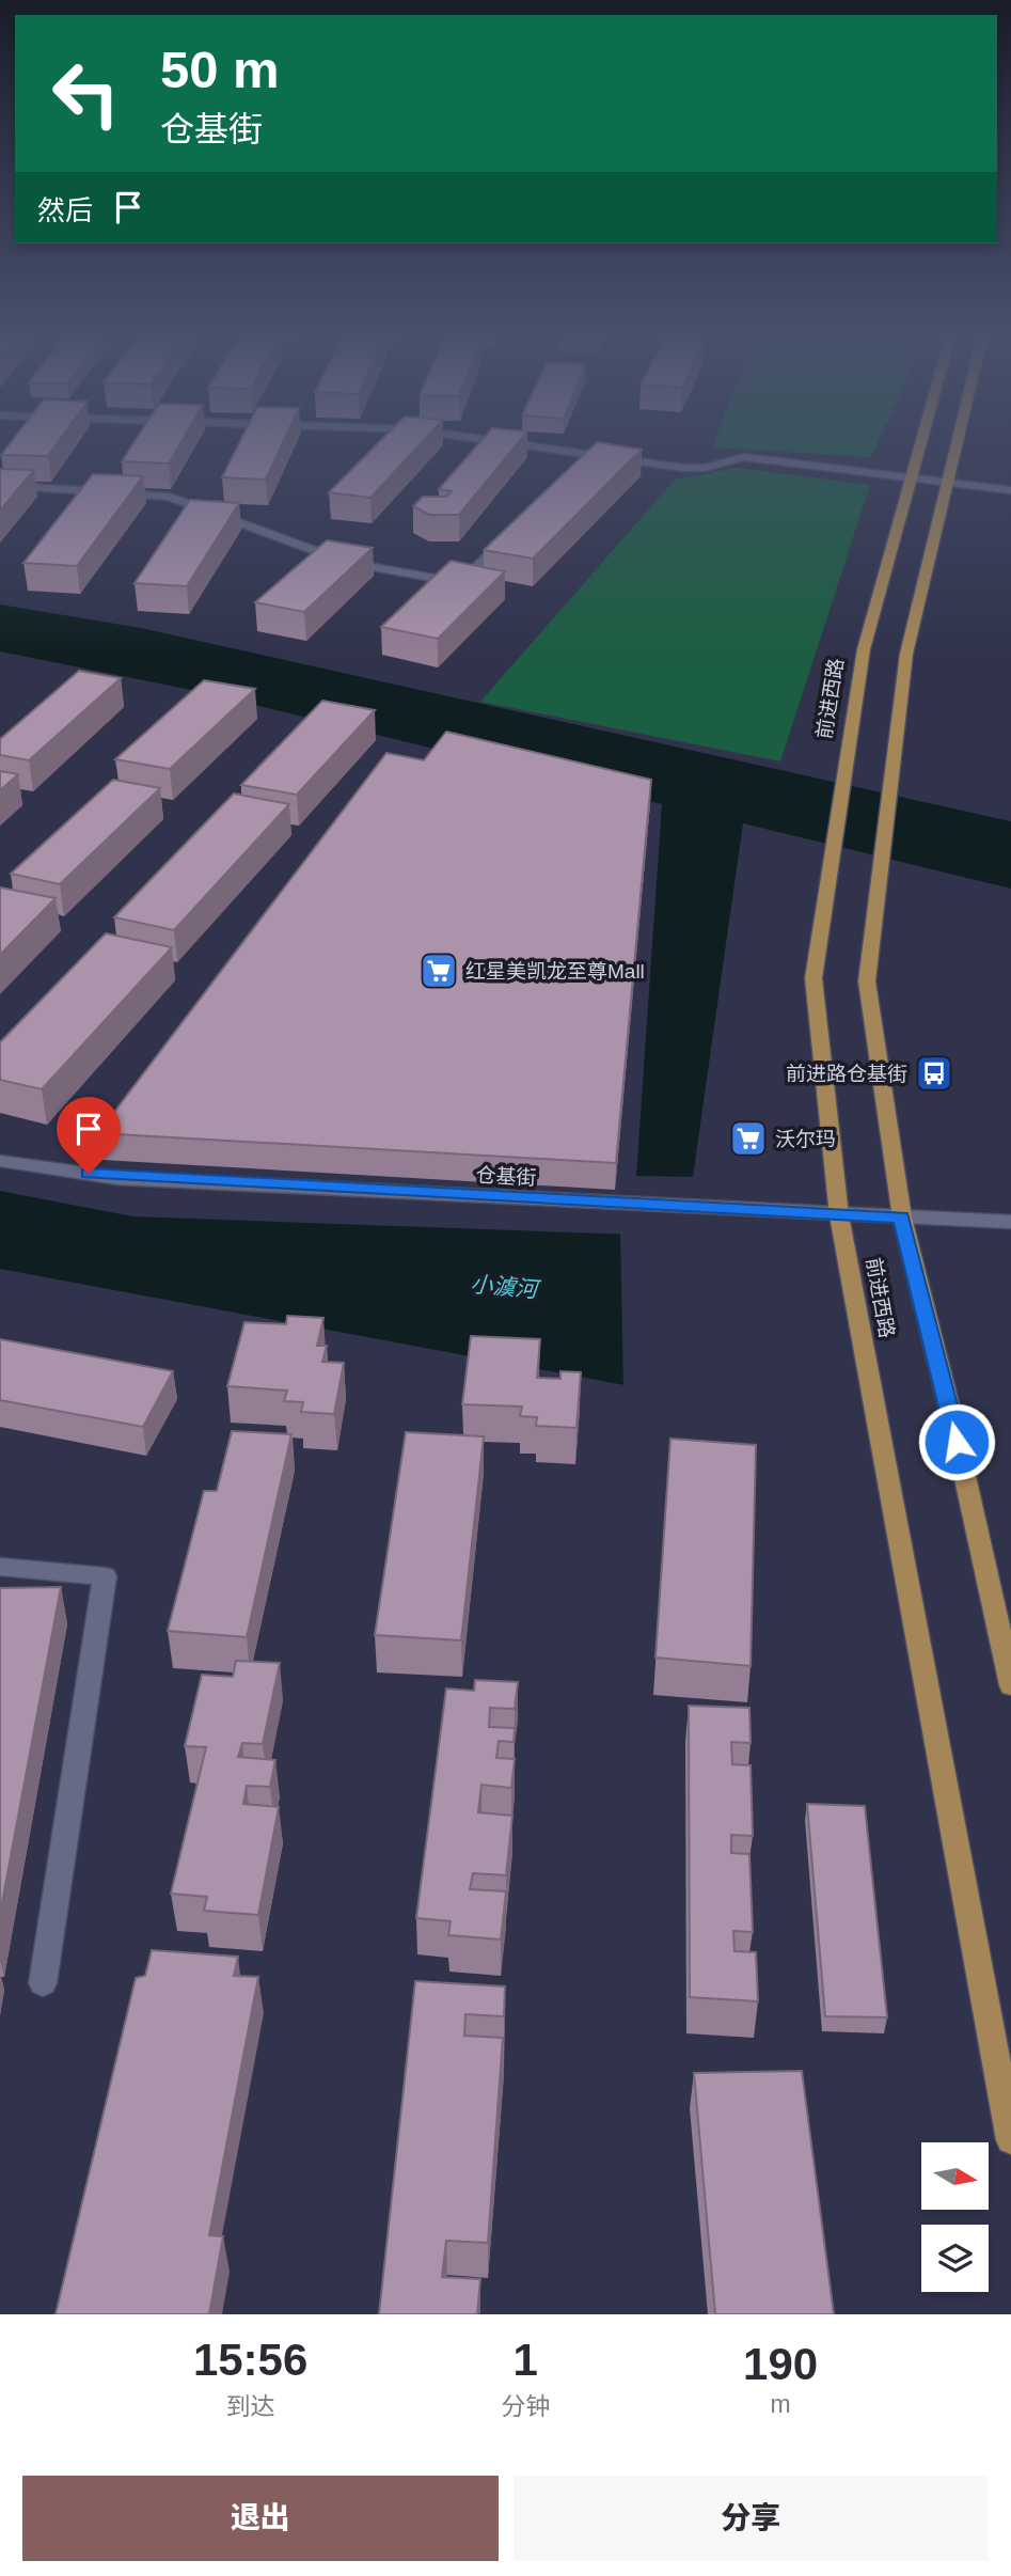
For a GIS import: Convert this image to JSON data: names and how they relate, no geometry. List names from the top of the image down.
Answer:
{
  "streets": {
    "main road": ["前进西路"],
    "street": ["仓基街"]
  },
  "crossings": [
    ["前进西路", "仓基街"]
  ],
  "water": ["小澞河"],
  "places": {
    "supermarket": ["红星美凯龙至尊Mall", "沃尔玛"],
    "bus stop": ["前进路仓基街"]
  },
  "north": "right",
  "page": {
    "turn": ["50 m", "仓基街"],
    "then": "然后",
    "eta": [
      "15:56",
      "到达",
      "1",
      "分钟",
      "190",
      "m"
    ],
    "buttons": ["退出", "分享"]
  }
}
